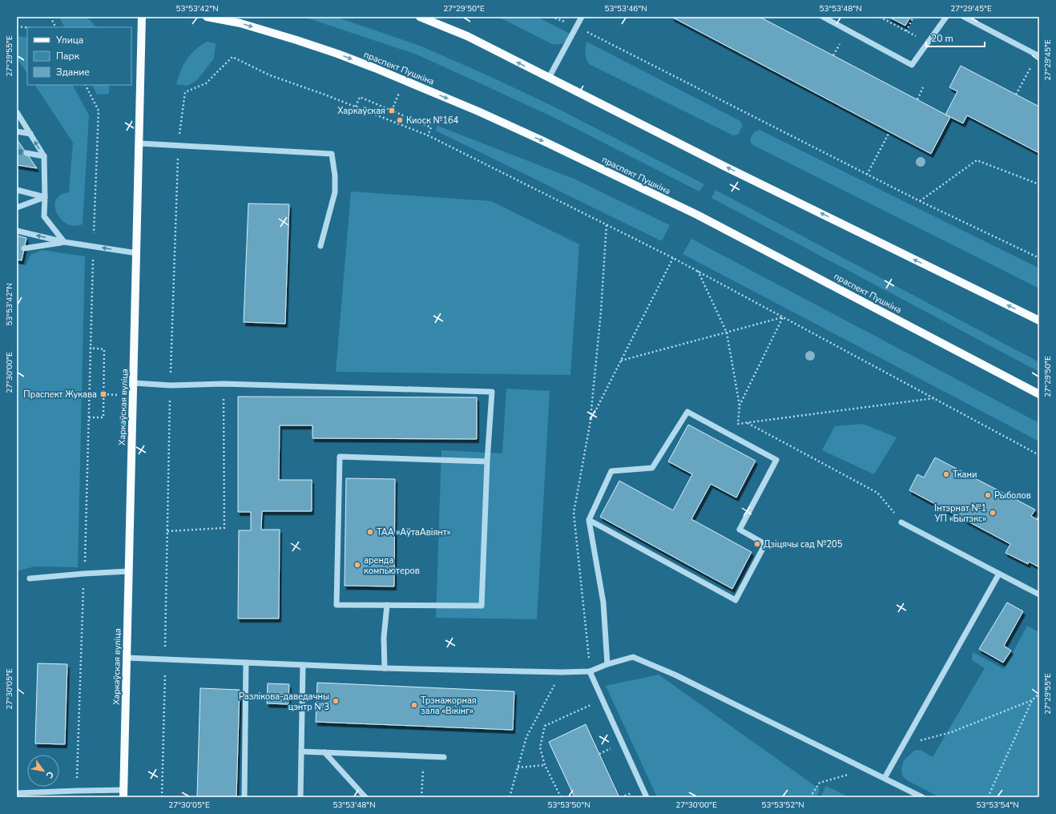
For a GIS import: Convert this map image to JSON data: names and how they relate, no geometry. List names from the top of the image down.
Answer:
{
  "streets": {
    "main road": ["праспект Пушкіна", "Харкаўская вуліца"]
  },
  "places": {
    "transit": ["Харкаўская", "Праспект Жукава"],
    "other": [
      "Киоск №164",
      "Ткани",
      "Рыболов",
      "Інтэрнат №1 УП «Бытэкс»",
      "ТАА «АўтаАвіянт»",
      "Дзіцячы сад №205",
      "аренда компьютеров",
      "Разлікова-даведачны цэнтр №3",
      "Трэнажорная зала «Вікінг»"
    ]
  },
  "legend": ["Улица", "Парк", "Здание"],
  "scale_bar": "20 m",
  "north": "bottom right",
  "coordinates": [
    "53°53'42\"N",
    "27°29'50\"E",
    "53°53'46\"N",
    "53°53'48\"N",
    "27°29'45\"E",
    "27°29'55\"E",
    "27°30'00\"E",
    "27°30'05\"E",
    "53°53'50\"N",
    "53°53'52\"N",
    "53°53'54\"N"
  ]
}
